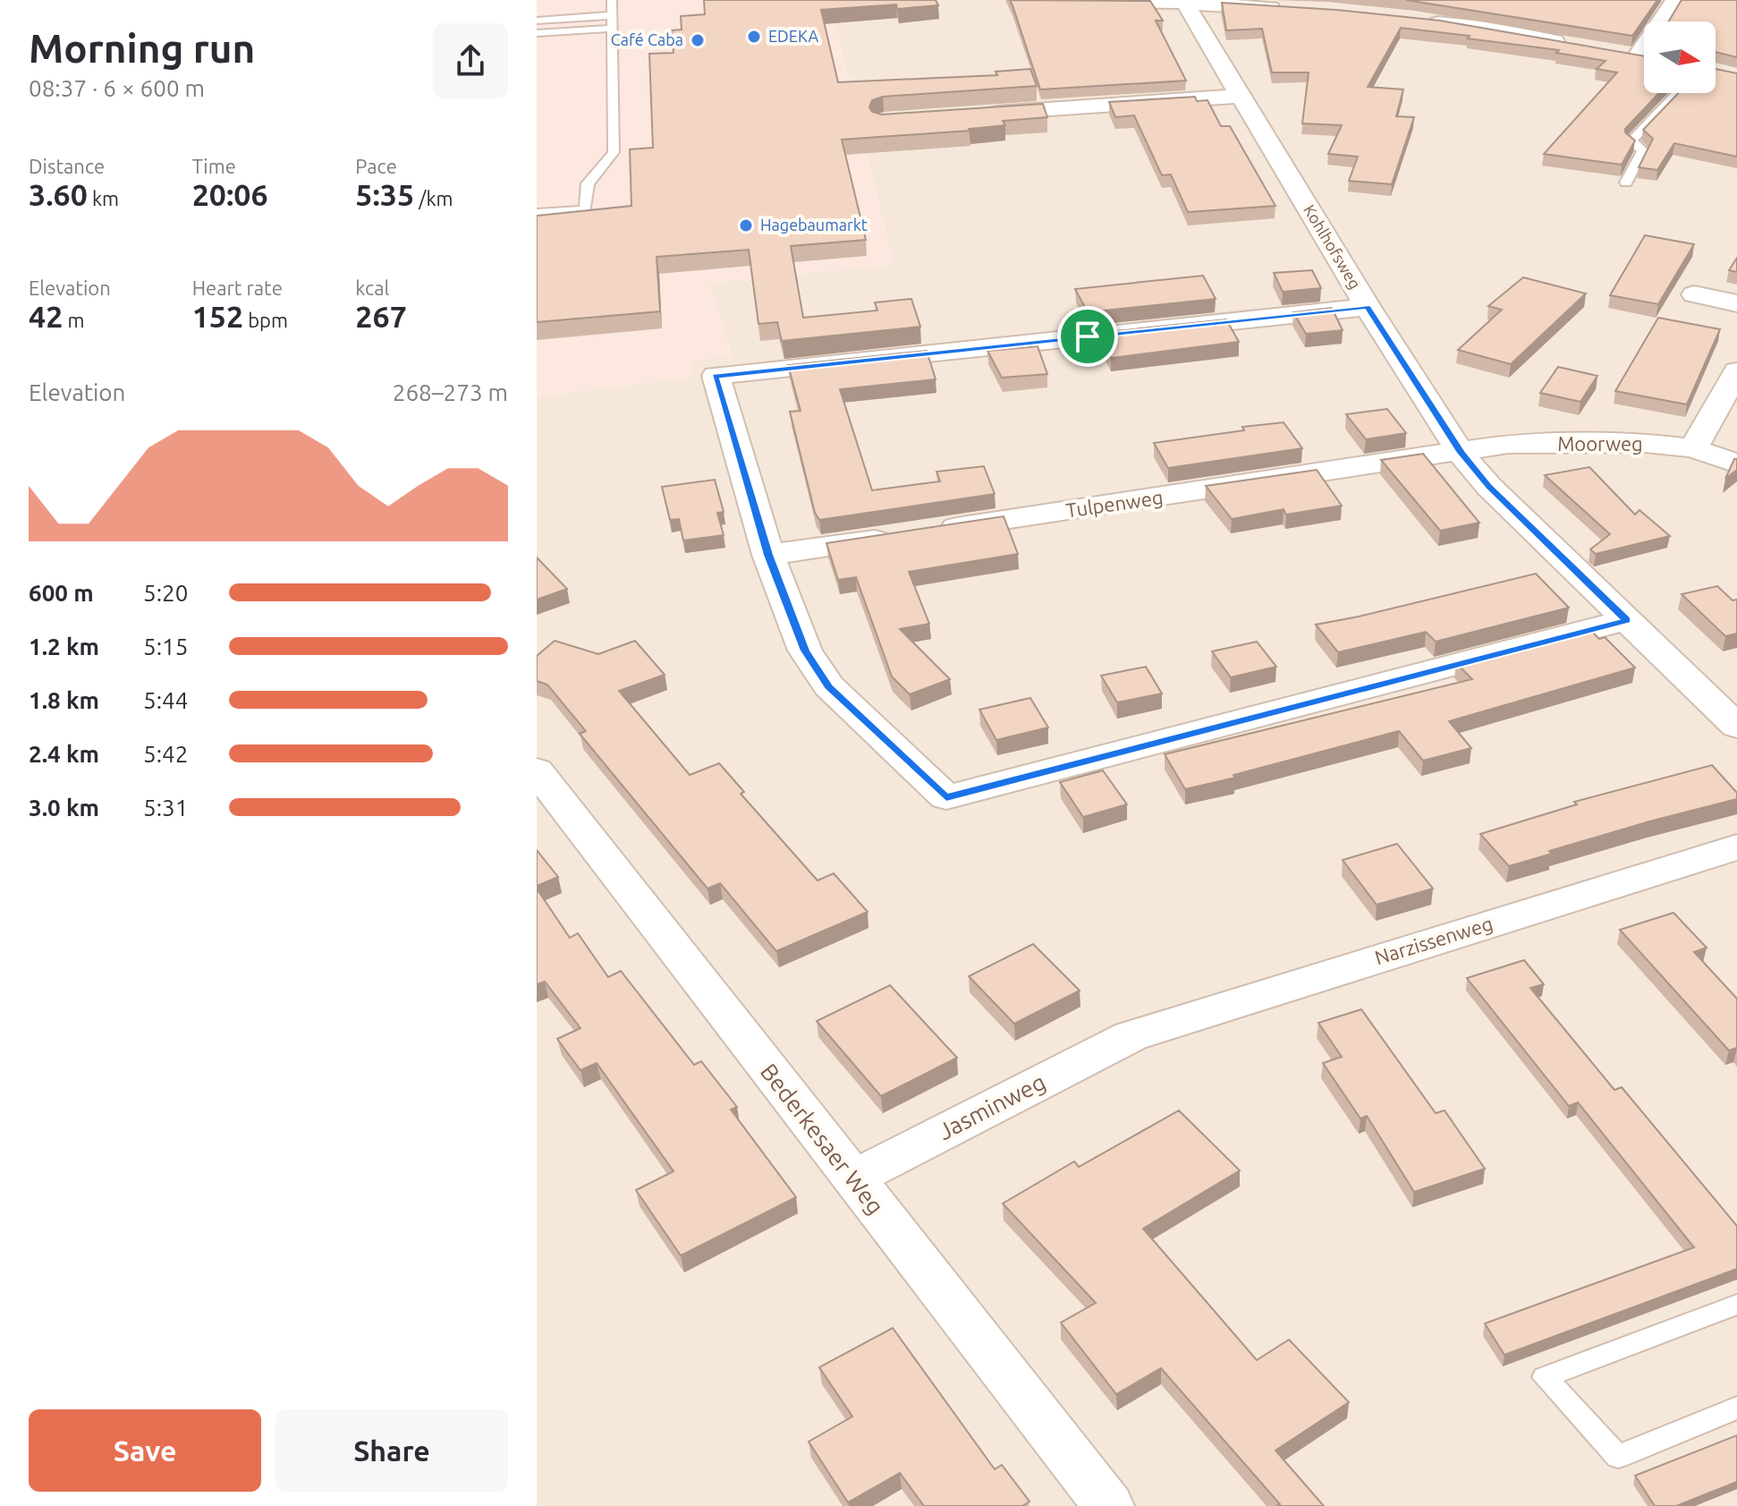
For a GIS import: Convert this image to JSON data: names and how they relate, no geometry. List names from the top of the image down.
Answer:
{
  "streets": {
    "street": [
      "Kohlhofsweg",
      "Moorweg",
      "Tulpenweg",
      "Narzissenweg",
      "Jasminweg",
      "Bederkesaer Weg"
    ]
  },
  "crossings": [
    ["Kohlhofsweg", "Moorweg"],
    ["Kohlhofsweg", "Tulpenweg"],
    ["Moorweg", "Tulpenweg"],
    ["Narzissenweg", "Jasminweg"],
    ["Jasminweg", "Bederkesaer Weg"]
  ],
  "places": ["EDEKA", "Café Caba", "Hagebaumarkt"],
  "north": "right",
  "page": {
    "heading": ["Morning run", "08:37 · 6 × 600 m"],
    "stats": [
      ["Distance", "3.60 km"],
      ["Time", "20:06"],
      ["Pace", "5:35 /km"],
      ["Elevation", "42 m"],
      ["Heart rate", "152 bpm"],
      ["kcal", "267"]
    ],
    "chart": ["Elevation", "268–273 m"],
    "list": [
      {
        "name": "600 m",
        "note": "5:20"
      },
      {
        "name": "1.2 km",
        "note": "5:15"
      },
      {
        "name": "1.8 km",
        "note": "5:44"
      },
      {
        "name": "2.4 km",
        "note": "5:42"
      },
      {
        "name": "3.0 km",
        "note": "5:31"
      }
    ],
    "buttons": ["Save", "Share"]
  }
}
